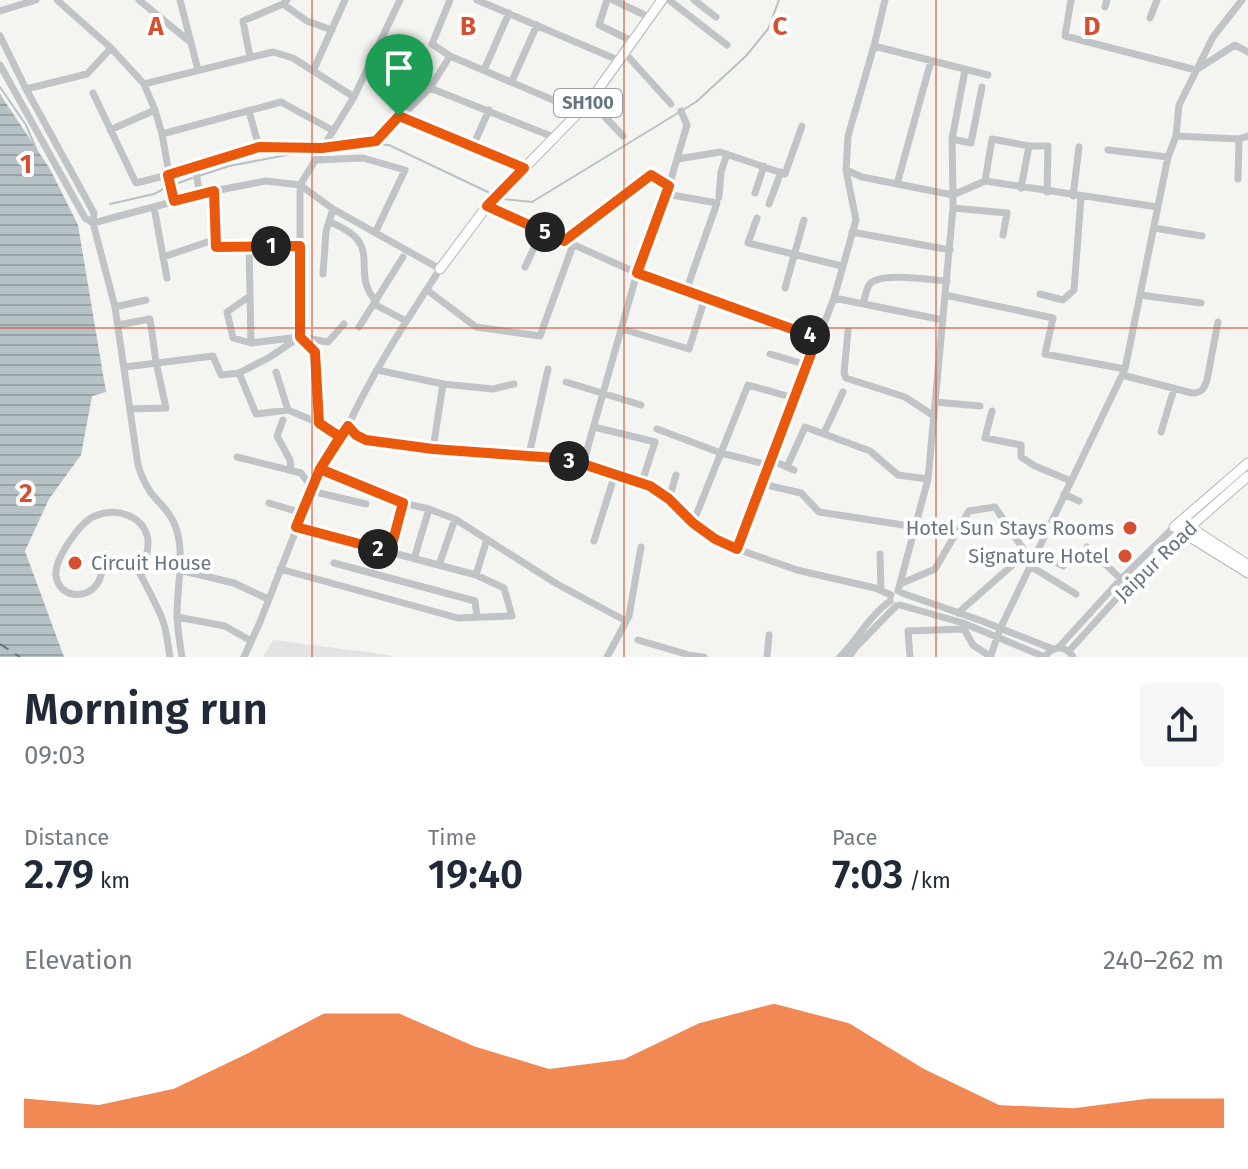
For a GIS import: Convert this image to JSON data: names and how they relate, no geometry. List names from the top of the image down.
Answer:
{
  "streets": {
    "main road": ["SH100", "Jaipur Road"]
  },
  "places": ["Hotel Sun Stays Rooms", "Signature Hotel", "Circuit House"],
  "page": {
    "pins": [
      "5",
      "1",
      "4",
      "3",
      "2"
    ],
    "heading": ["Morning run", "09:03"],
    "stats": [
      ["Distance", "2.79 km"],
      ["Time", "19:40"],
      ["Pace", "7:03 /km"]
    ],
    "chart": ["Elevation", "240–262 m"]
  },
  "grid": {
    "columns": [
      "A",
      "B",
      "C",
      "D"
    ],
    "rows": ["1", "2"]
  }
}
